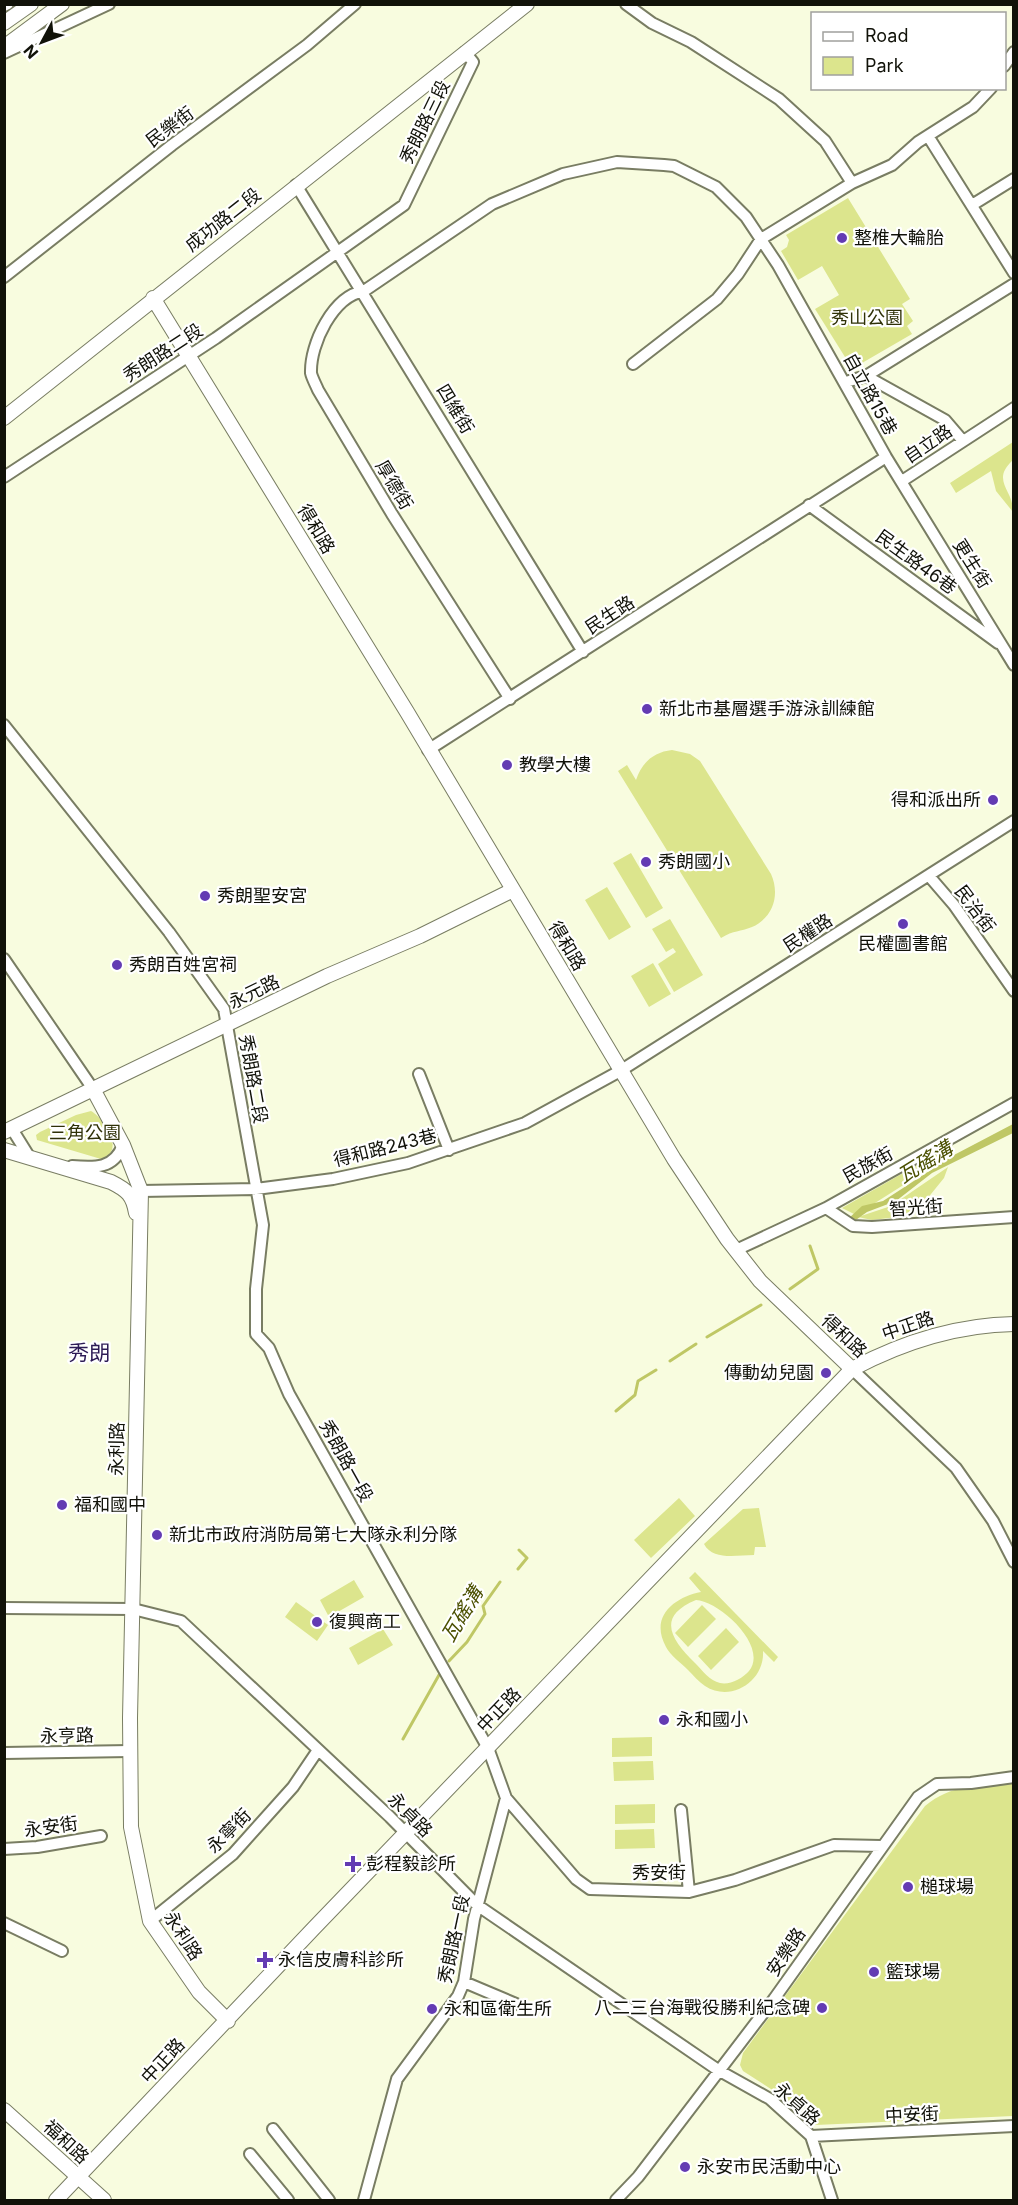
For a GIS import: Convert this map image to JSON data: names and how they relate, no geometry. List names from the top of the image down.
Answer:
{
  "streets": {
    "street": [
      "秀朗路三段",
      "民樂街",
      "成功路二段",
      "秀朗路二段",
      "自立路15巷",
      "四維街",
      "自立路",
      "厚德街",
      "得和路",
      "民生路46巷",
      "更生街",
      "民生路",
      "民治街",
      "民權路",
      "永元路",
      "得和路243巷",
      "民族街",
      "智光街",
      "中正路",
      "永利路",
      "秀朗路一段",
      "永亨路",
      "永貞路",
      "永安街",
      "永寧街",
      "秀安街",
      "安樂路",
      "中安街",
      "福和路"
    ]
  },
  "crossings": [
    ["秀朗路三段", "成功路二段"],
    ["秀朗路三段", "秀朗路二段"],
    ["秀朗路三段", "四維街"],
    ["成功路二段", "四維街"],
    ["成功路二段", "得和路"],
    ["秀朗路二段", "四維街"],
    ["秀朗路二段", "得和路"],
    ["秀朗路二段", "永元路"],
    ["秀朗路二段", "得和路243巷"],
    ["秀朗路二段", "秀朗路一段"],
    ["自立路15巷", "自立路"],
    ["自立路15巷", "厚德街"],
    ["四維街", "厚德街"],
    ["四維街", "民生路"],
    ["自立路", "民生路46巷"],
    ["自立路", "更生街"],
    ["自立路", "民生路"],
    ["厚德街", "民生路"],
    ["得和路", "民生路"],
    ["得和路", "民權路"],
    ["得和路", "永元路"],
    ["得和路", "得和路243巷"],
    ["得和路", "民族街"],
    ["得和路", "中正路"],
    ["民生路46巷", "更生街"],
    ["民生路46巷", "民生路"],
    ["民治街", "民權路"],
    ["民權路", "得和路243巷"],
    ["永元路", "永利路"],
    ["得和路243巷", "永利路"],
    ["民族街", "智光街"],
    ["中正路", "永利路"],
    ["中正路", "秀朗路一段"],
    ["中正路", "永貞路"],
    ["中正路", "福和路"],
    ["永利路", "永亨路"],
    ["永利路", "永貞路"],
    ["永利路", "永寧街"],
    ["秀朗路一段", "永貞路"],
    ["秀朗路一段", "秀安街"],
    ["永貞路", "永寧街"],
    ["永貞路", "安樂路"],
    ["永貞路", "中安街"],
    ["秀安街", "安樂路"]
  ],
  "districts": ["秀朗"],
  "water": ["瓦磘溝"],
  "parks": ["秀山公園", "三角公園"],
  "places": {
    "other": [
      "整椎大輪胎",
      "新北市基層選手游泳訓練館",
      "教學大樓",
      "得和派出所",
      "秀朗國小",
      "秀朗聖安宮",
      "民權圖書館",
      "秀朗百姓宮祠",
      "傳動幼兒園",
      "福和國中",
      "新北市政府消防局第七大隊永利分隊",
      "復興商工",
      "永和國小",
      "槌球場",
      "籃球場",
      "八二三台海戰役勝利紀念碑",
      "永和區衛生所",
      "永安市民活動中心"
    ],
    "health": ["彭程毅診所", "永信皮膚科診所"]
  },
  "legend": ["Road", "Park"],
  "north": "bottom left"
}
